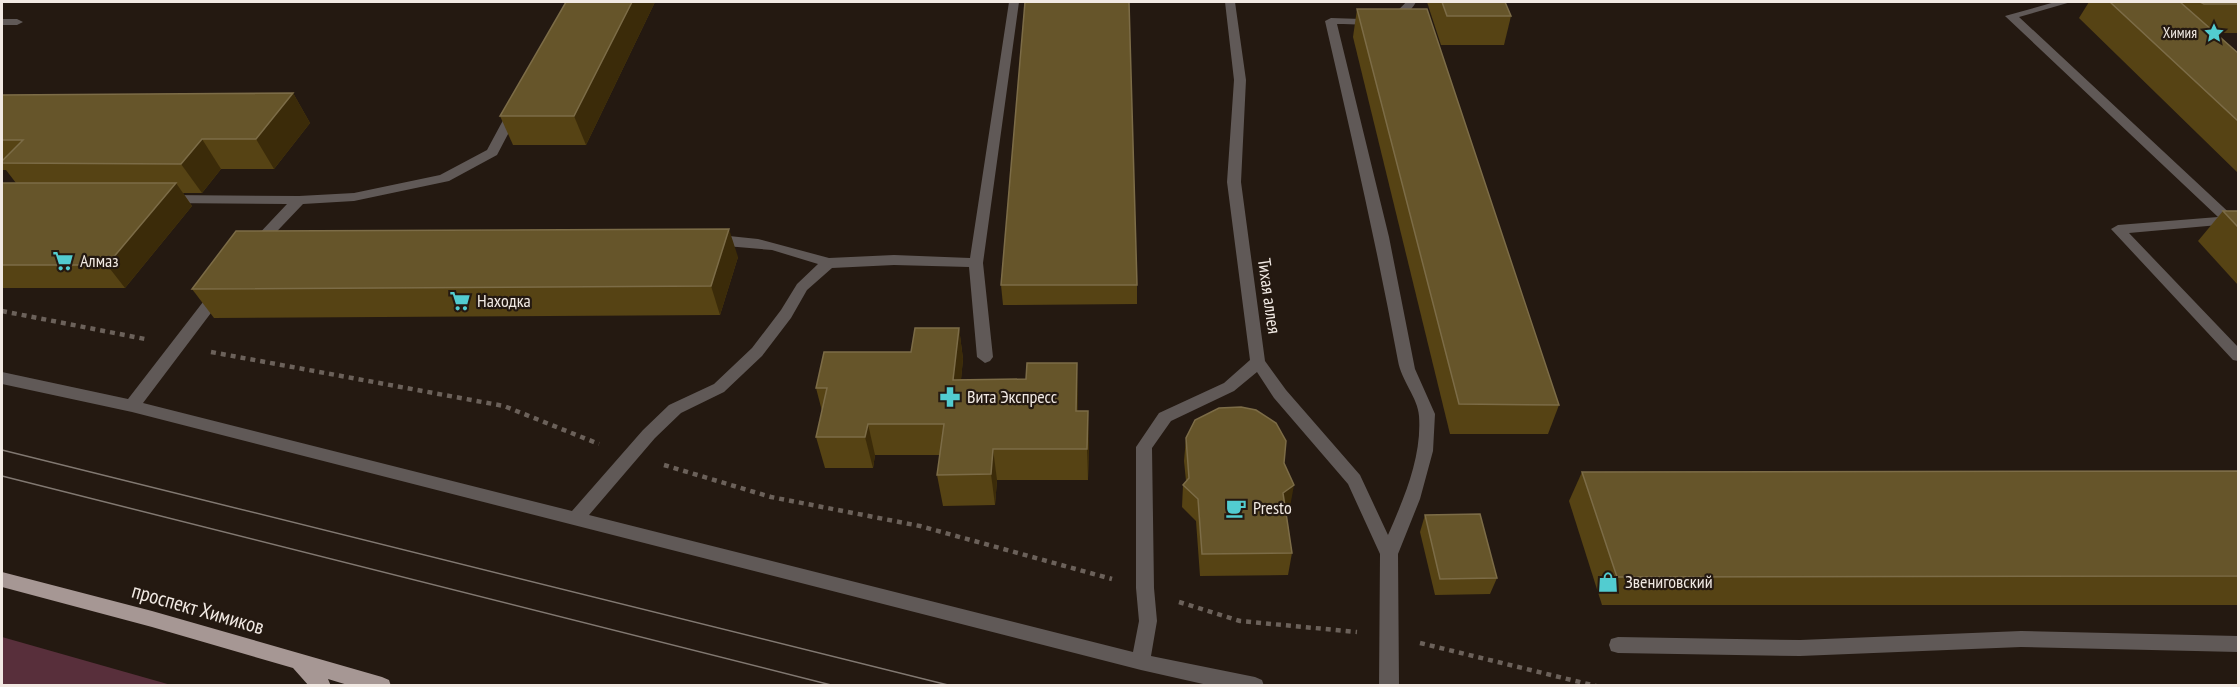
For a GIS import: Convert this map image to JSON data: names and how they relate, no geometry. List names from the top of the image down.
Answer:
{
  "streets": {
    "main road": ["проспект Химиков"],
    "lane": ["Тихая аллея"]
  },
  "places": {
    "place": ["Химия"],
    "supermarket": ["Алмаз", "Находка"],
    "pharmacy": ["Вита Экспресс"],
    "cafe": ["Presto"],
    "shop": ["Звениговский"]
  }
}
